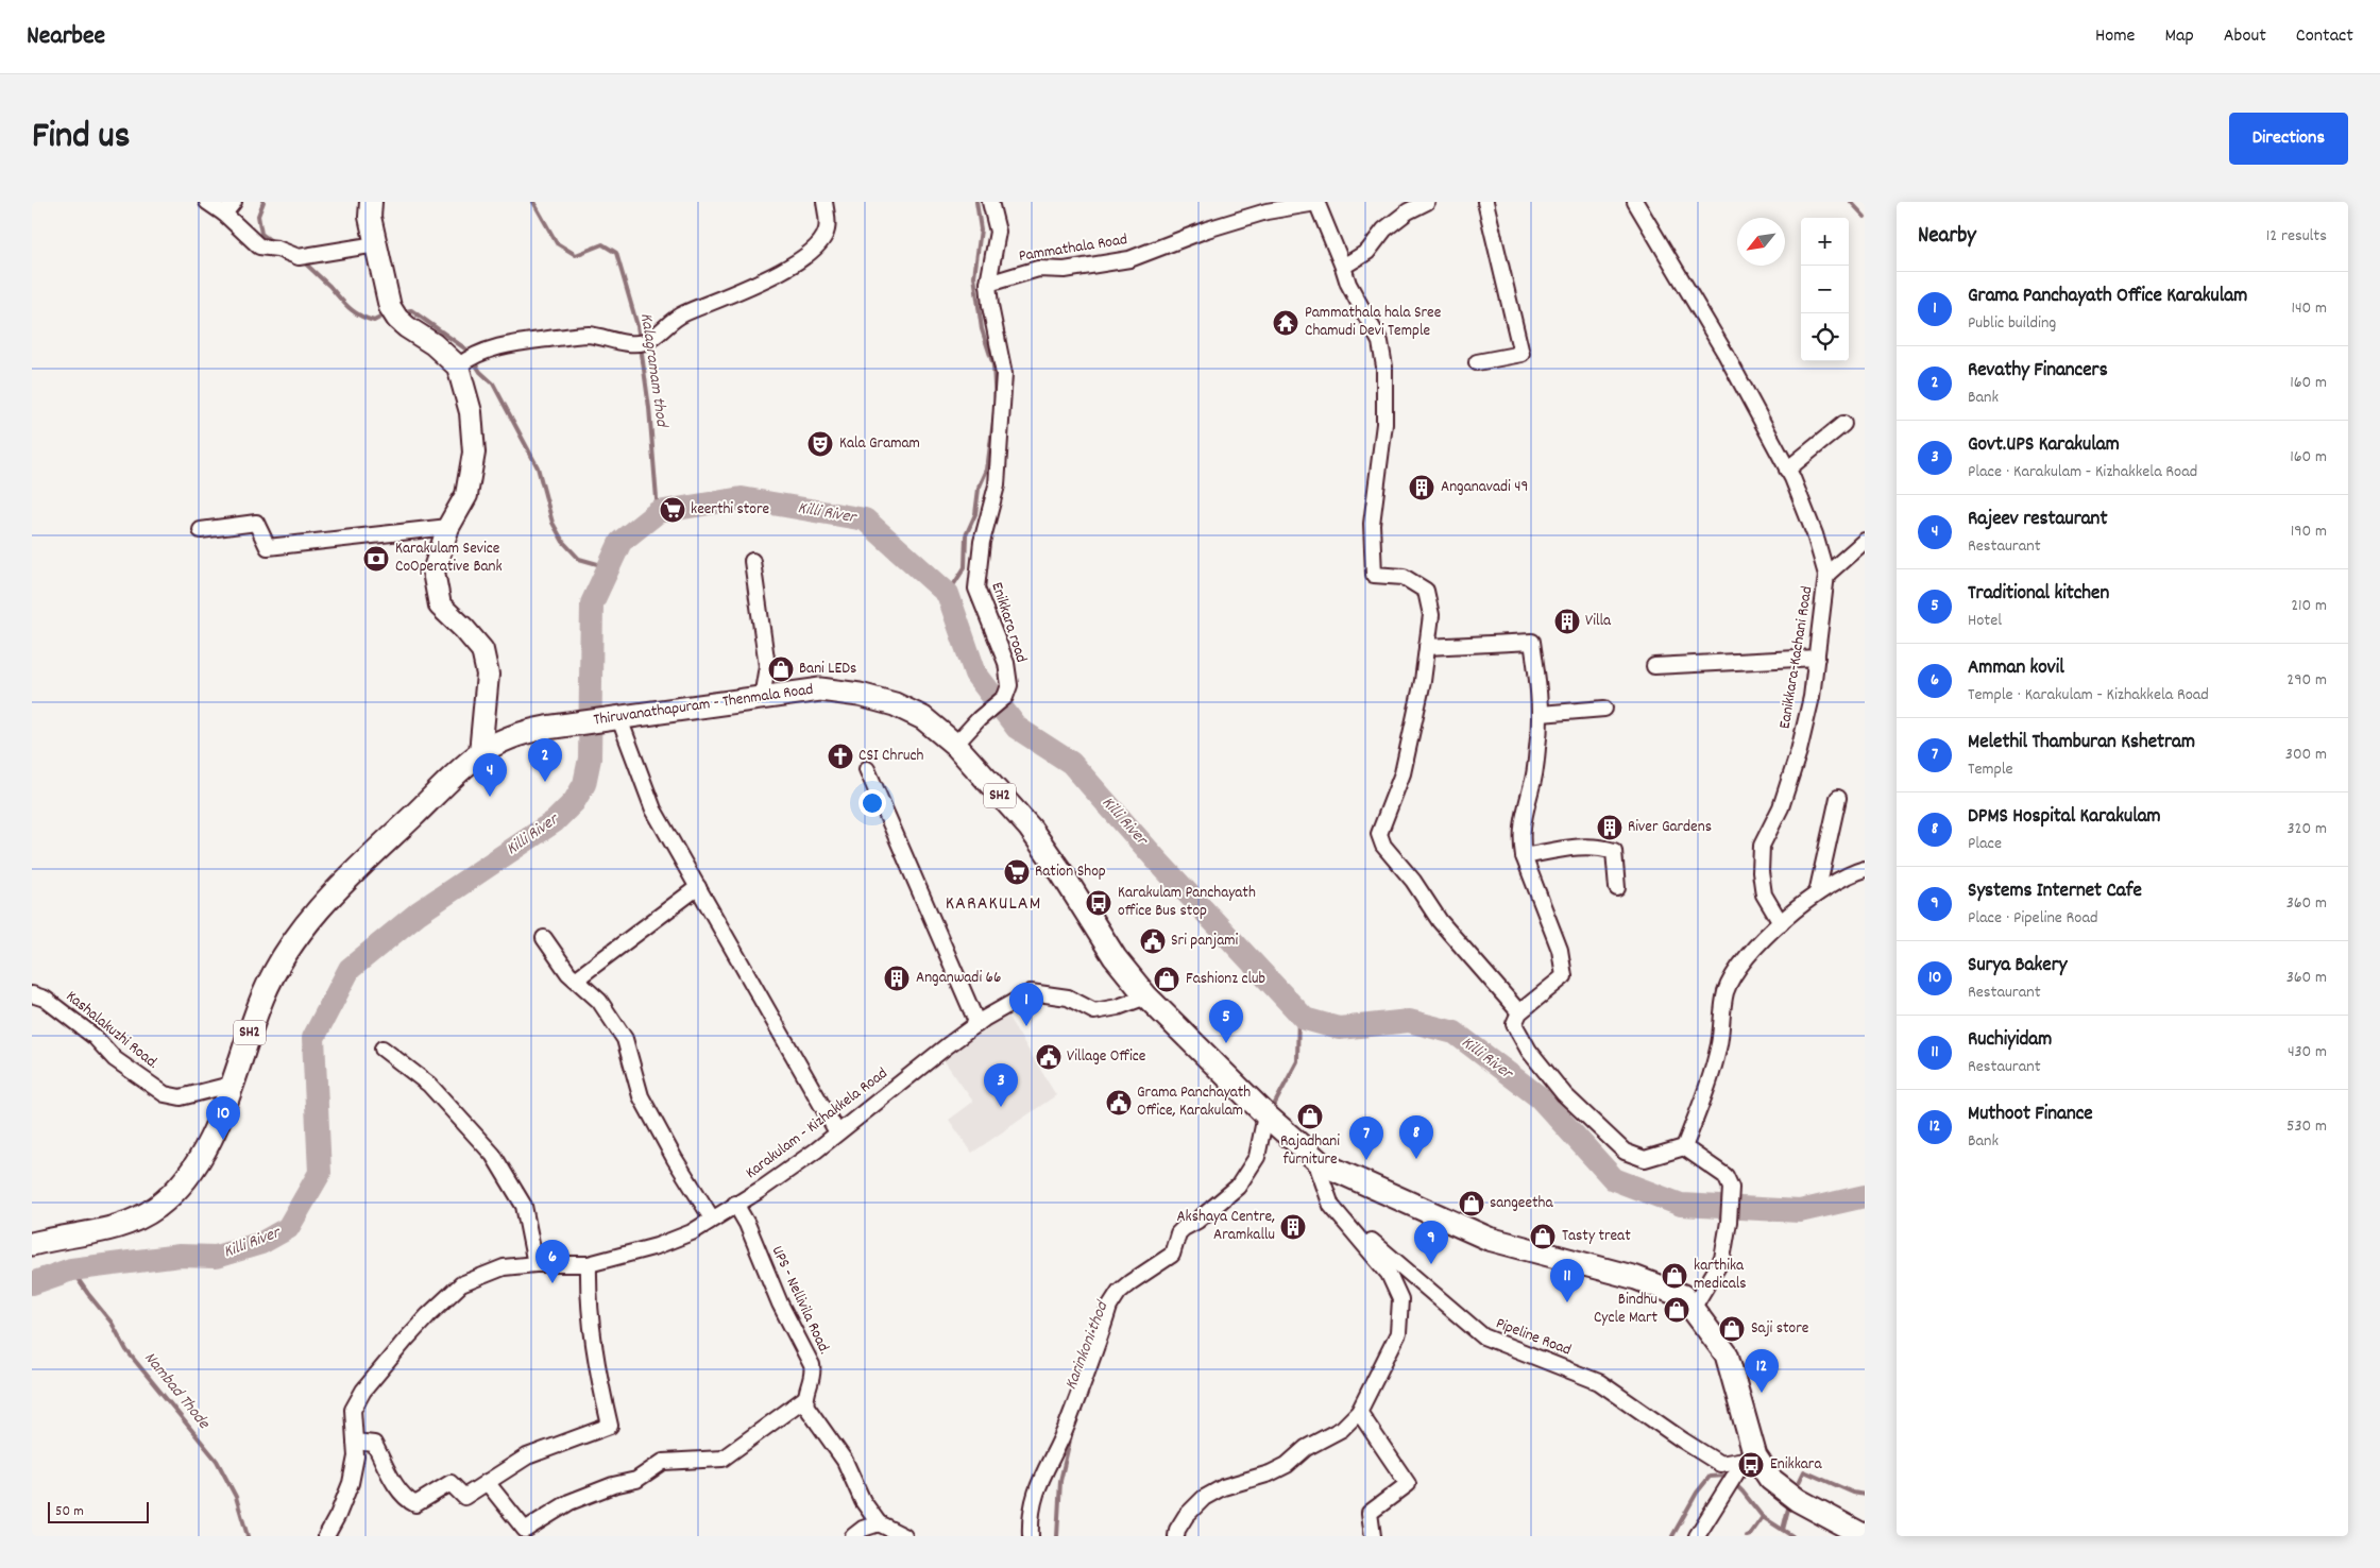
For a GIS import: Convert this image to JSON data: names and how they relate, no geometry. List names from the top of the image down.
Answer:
{
  "streets": {
    "main road": ["Thiruvanathapuram - Thenmala Road", "SH2"],
    "street": [
      "Pammathala Road",
      "Enikkara road",
      "Eanikkara-Kachani Road",
      "Kashalakuzhi Road.",
      "Karakulam - Kizhakkela Road",
      "UPS - Nellivila Road.",
      "Pipeline Road"
    ]
  },
  "crossings": [
    ["Pammathala Road", "Enikkara road"],
    ["Enikkara road", "Thiruvanathapuram - Thenmala Road"],
    ["Thiruvanathapuram - Thenmala Road", "SH2"],
    ["Thiruvanathapuram - Thenmala Road", "Karakulam - Kizhakkela Road"],
    ["Thiruvanathapuram - Thenmala Road", "Pipeline Road"],
    ["SH2", "Kashalakuzhi Road."],
    ["Karakulam - Kizhakkela Road", "UPS - Nellivila Road."]
  ],
  "districts": ["KARAKULAM"],
  "water": [
    "Kalagramam thod",
    "Killi River",
    "Karinkoni thod",
    "Nambad Thode"
  ],
  "places": {
    "temple": ["Pammathala hala Sree Chamudi Devi Temple"],
    "theatre": ["Kala Gramam"],
    "building": [
      "Anganavadi 49",
      "Villa",
      "River Gardens",
      "Anganwadi 66",
      "Akshaya Centre, Aramkallu"
    ],
    "supermarket": ["keerthi store", "Ration Shop"],
    "bank": ["Karakulam Sevice CoOperative Bank"],
    "shop": [
      "Bani LEDs",
      "Fashionz club",
      "Rajadhani furniture",
      "sangeetha",
      "Tasty treat",
      "karthika medicals",
      "Bindhu Cycle Mart",
      "Saji store"
    ],
    "church": ["CSI Chruch"],
    "bus stop": ["Karakulam Panchayath office Bus stop", "Enikkara"],
    "public building": ["Sri panjami", "Village Office", "Grama Panchayath Office, Karakulam"]
  },
  "scale_bar": "50 m",
  "north": "bottom left",
  "page": {
    "header": "Nearbee",
    "nav": [
      "Home",
      "Map",
      "About",
      "Contact"
    ],
    "title": "Find us",
    "buttons": "Directions",
    "heading": ["Nearby", "12 results"],
    "map_buttons": ["+", "−"],
    "list": [
      {
        "mark": "1",
        "name": "Grama Panchayath Office Karakulam",
        "note": "Public building",
        "value": "140 m"
      },
      {
        "mark": "2",
        "name": "Revathy Financers",
        "note": "Bank",
        "value": "160 m"
      },
      {
        "mark": "3",
        "name": "Govt.UPS Karakulam",
        "note": "Place · Karakulam - Kizhakkela Road",
        "value": "160 m"
      },
      {
        "mark": "4",
        "name": "Rajeev restaurant",
        "note": "Restaurant",
        "value": "190 m"
      },
      {
        "mark": "5",
        "name": "Traditional kitchen",
        "note": "Hotel",
        "value": "210 m"
      },
      {
        "mark": "6",
        "name": "Amman kovil",
        "note": "Temple · Karakulam - Kizhakkela Road",
        "value": "290 m"
      },
      {
        "mark": "7",
        "name": "Melethil Thamburan Kshetram",
        "note": "Temple",
        "value": "300 m"
      },
      {
        "mark": "8",
        "name": "DPMS Hospital Karakulam",
        "note": "Place",
        "value": "320 m"
      },
      {
        "mark": "9",
        "name": "Systems Internet Cafe",
        "note": "Place · Pipeline Road",
        "value": "360 m"
      },
      {
        "mark": "10",
        "name": "Surya Bakery",
        "note": "Restaurant",
        "value": "360 m"
      },
      {
        "mark": "11",
        "name": "Ruchiyidam",
        "note": "Restaurant",
        "value": "430 m"
      },
      {
        "mark": "12",
        "name": "Muthoot Finance",
        "note": "Bank",
        "value": "530 m"
      }
    ],
    "pins": [
      "2",
      "4",
      "1",
      "5",
      "3",
      "10",
      "8",
      "7",
      "9",
      "6",
      "11",
      "12"
    ],
    "scale": "50 m"
  }
}
